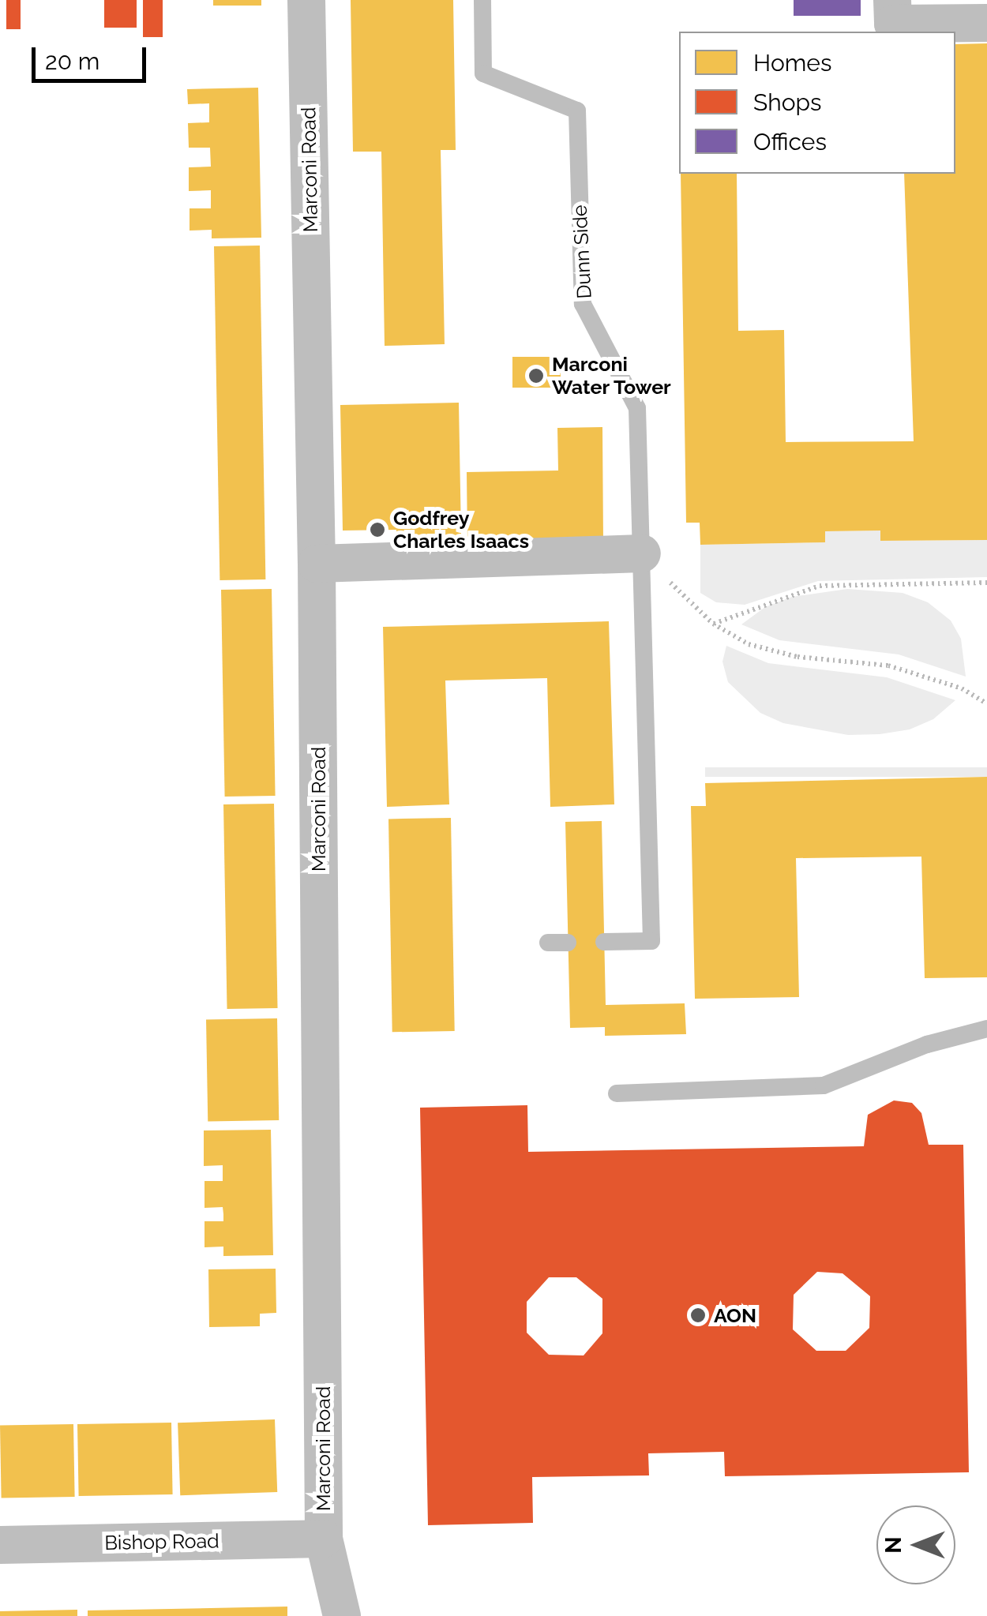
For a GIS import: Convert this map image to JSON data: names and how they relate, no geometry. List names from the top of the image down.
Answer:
{
  "streets": {
    "street": ["Marconi Road", "Bishop Road"],
    "lane": ["Dunn Side"]
  },
  "crossings": [
    ["Marconi Road", "Bishop Road"]
  ],
  "places": ["Marconi Water Tower", "Godfrey Charles Isaacs", "AON"],
  "legend": ["Homes", "Shops", "Offices"],
  "scale_bar": "20 m",
  "north": "left"
}
